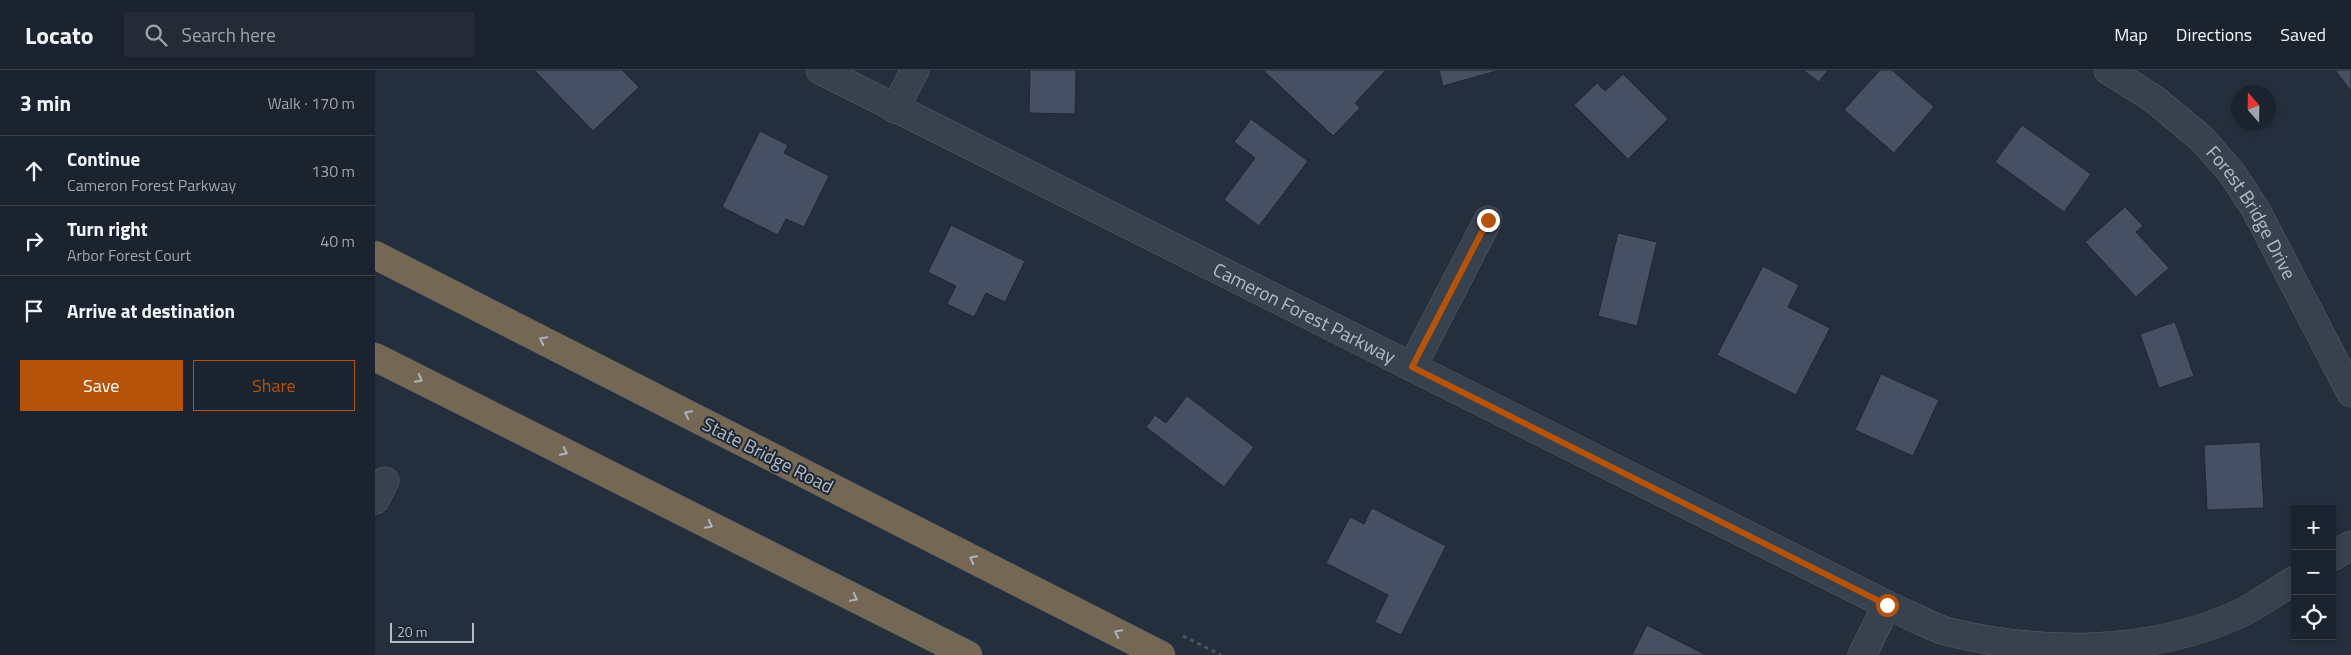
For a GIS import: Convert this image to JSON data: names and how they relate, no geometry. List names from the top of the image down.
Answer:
{
  "streets": {
    "highway": ["State Bridge Road"],
    "street": ["Forest Bridge Drive", "Cameron Forest Parkway"]
  },
  "scale_bar": "20 m",
  "north": "top",
  "page": {
    "header": "Locato",
    "search": "Search here",
    "nav": ["Map", "Directions", "Saved"],
    "heading": ["3 min", "Walk · 170 m"],
    "list": [
      ["Continue", "Cameron Forest Parkway", "130 m"],
      ["Turn right", "Arbor Forest Court", "40 m"],
      "Arrive at destination"
    ],
    "buttons": ["Save", "Share"],
    "map_buttons": ["+", "−"],
    "scale": "20 m"
  }
}
